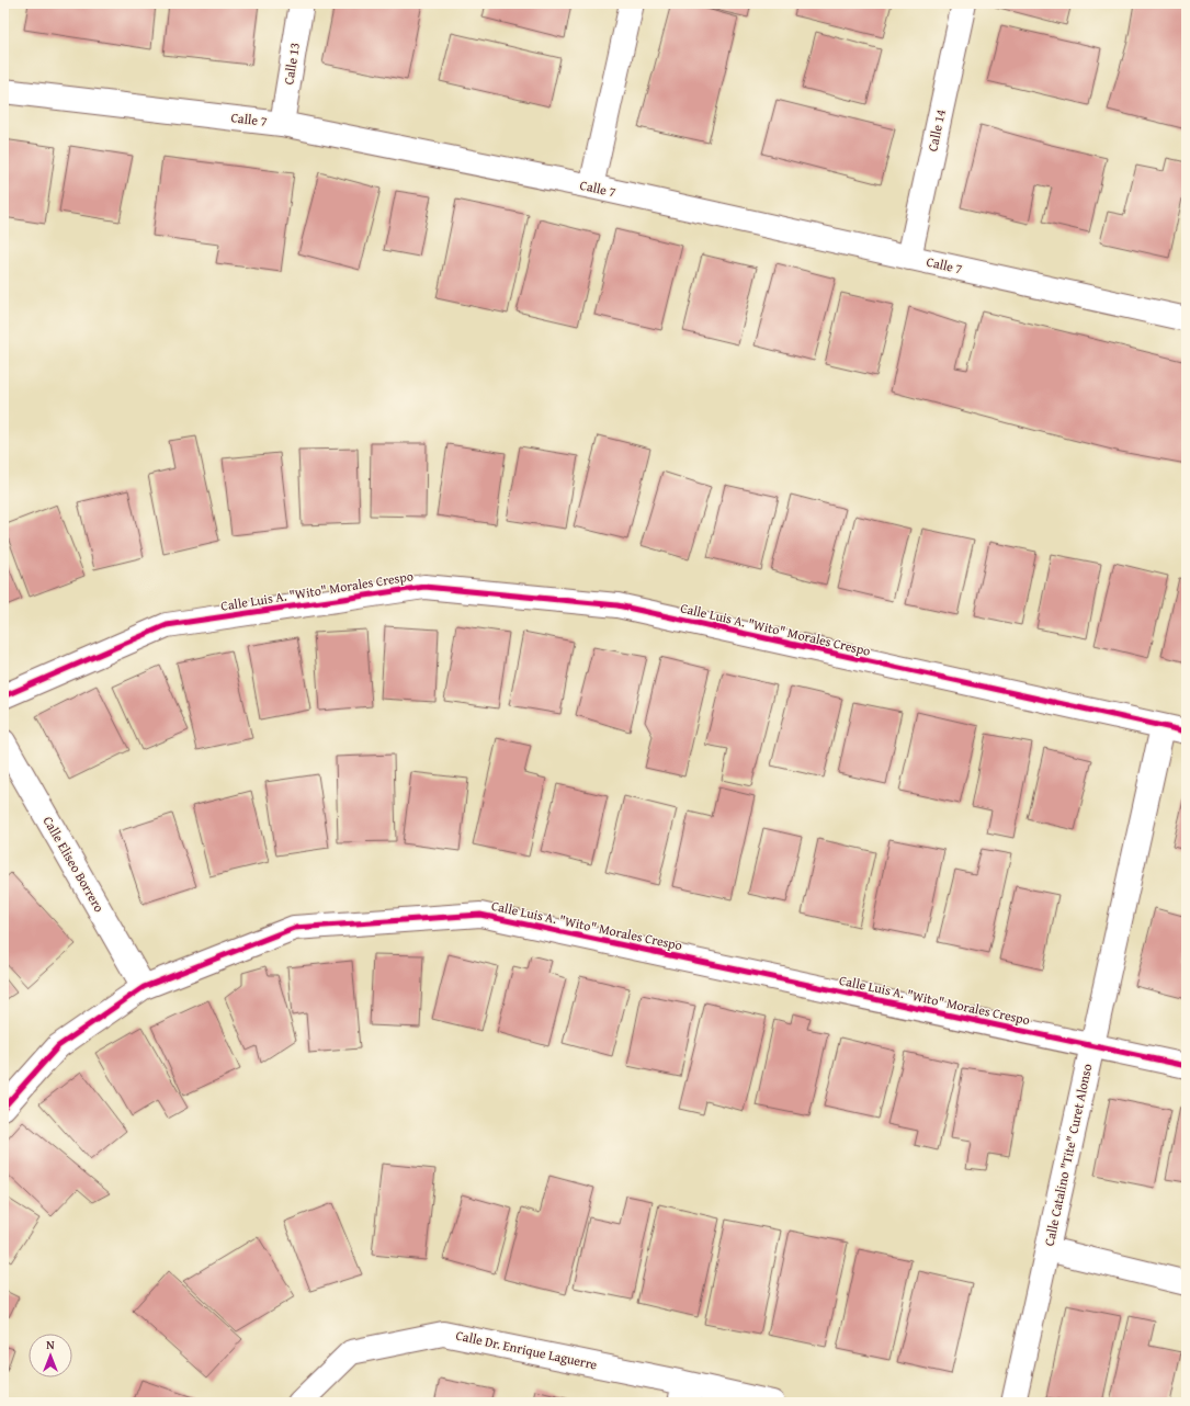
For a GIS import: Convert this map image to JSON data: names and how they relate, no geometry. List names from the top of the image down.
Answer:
{
  "streets": {
    "street": [
      "Calle 13",
      "Calle 7",
      "Calle 14",
      "Calle Luis A. \"Wito\" Morales Crespo",
      "Calle Eliseo Borrero",
      "Calle Catalino \"Tite\" Curet Alonso",
      "Calle Dr. Enrique Laguerre"
    ]
  },
  "crossings": [
    ["Calle 13", "Calle 7"],
    ["Calle 7", "Calle 14"],
    ["Calle Luis A. \"Wito\" Morales Crespo", "Calle Eliseo Borrero"],
    ["Calle Luis A. \"Wito\" Morales Crespo", "Calle Catalino \"Tite\" Curet Alonso"]
  ],
  "north": "top"
}
